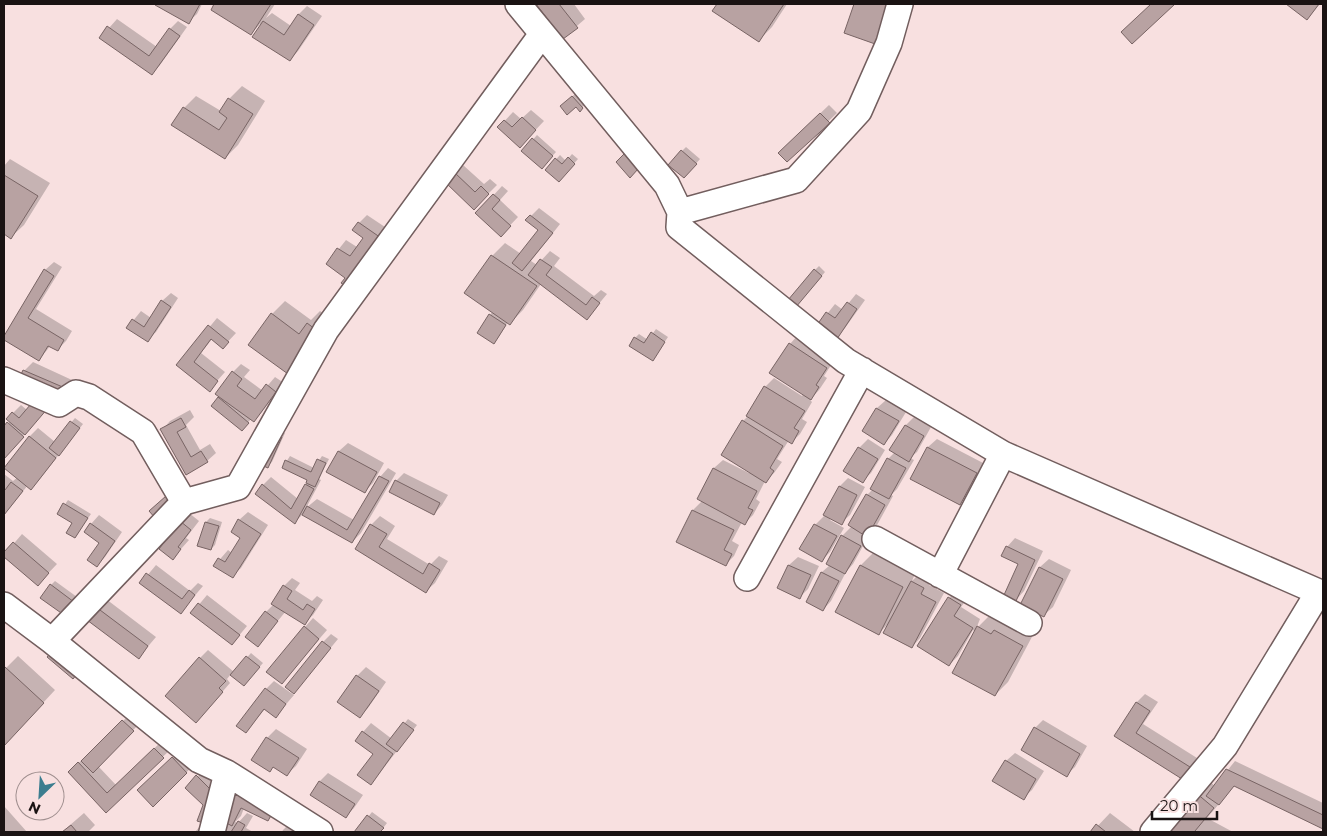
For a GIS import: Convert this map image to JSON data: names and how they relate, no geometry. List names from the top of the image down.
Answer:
{
  "scale_bar": "20 m",
  "north": "bottom left"
}
